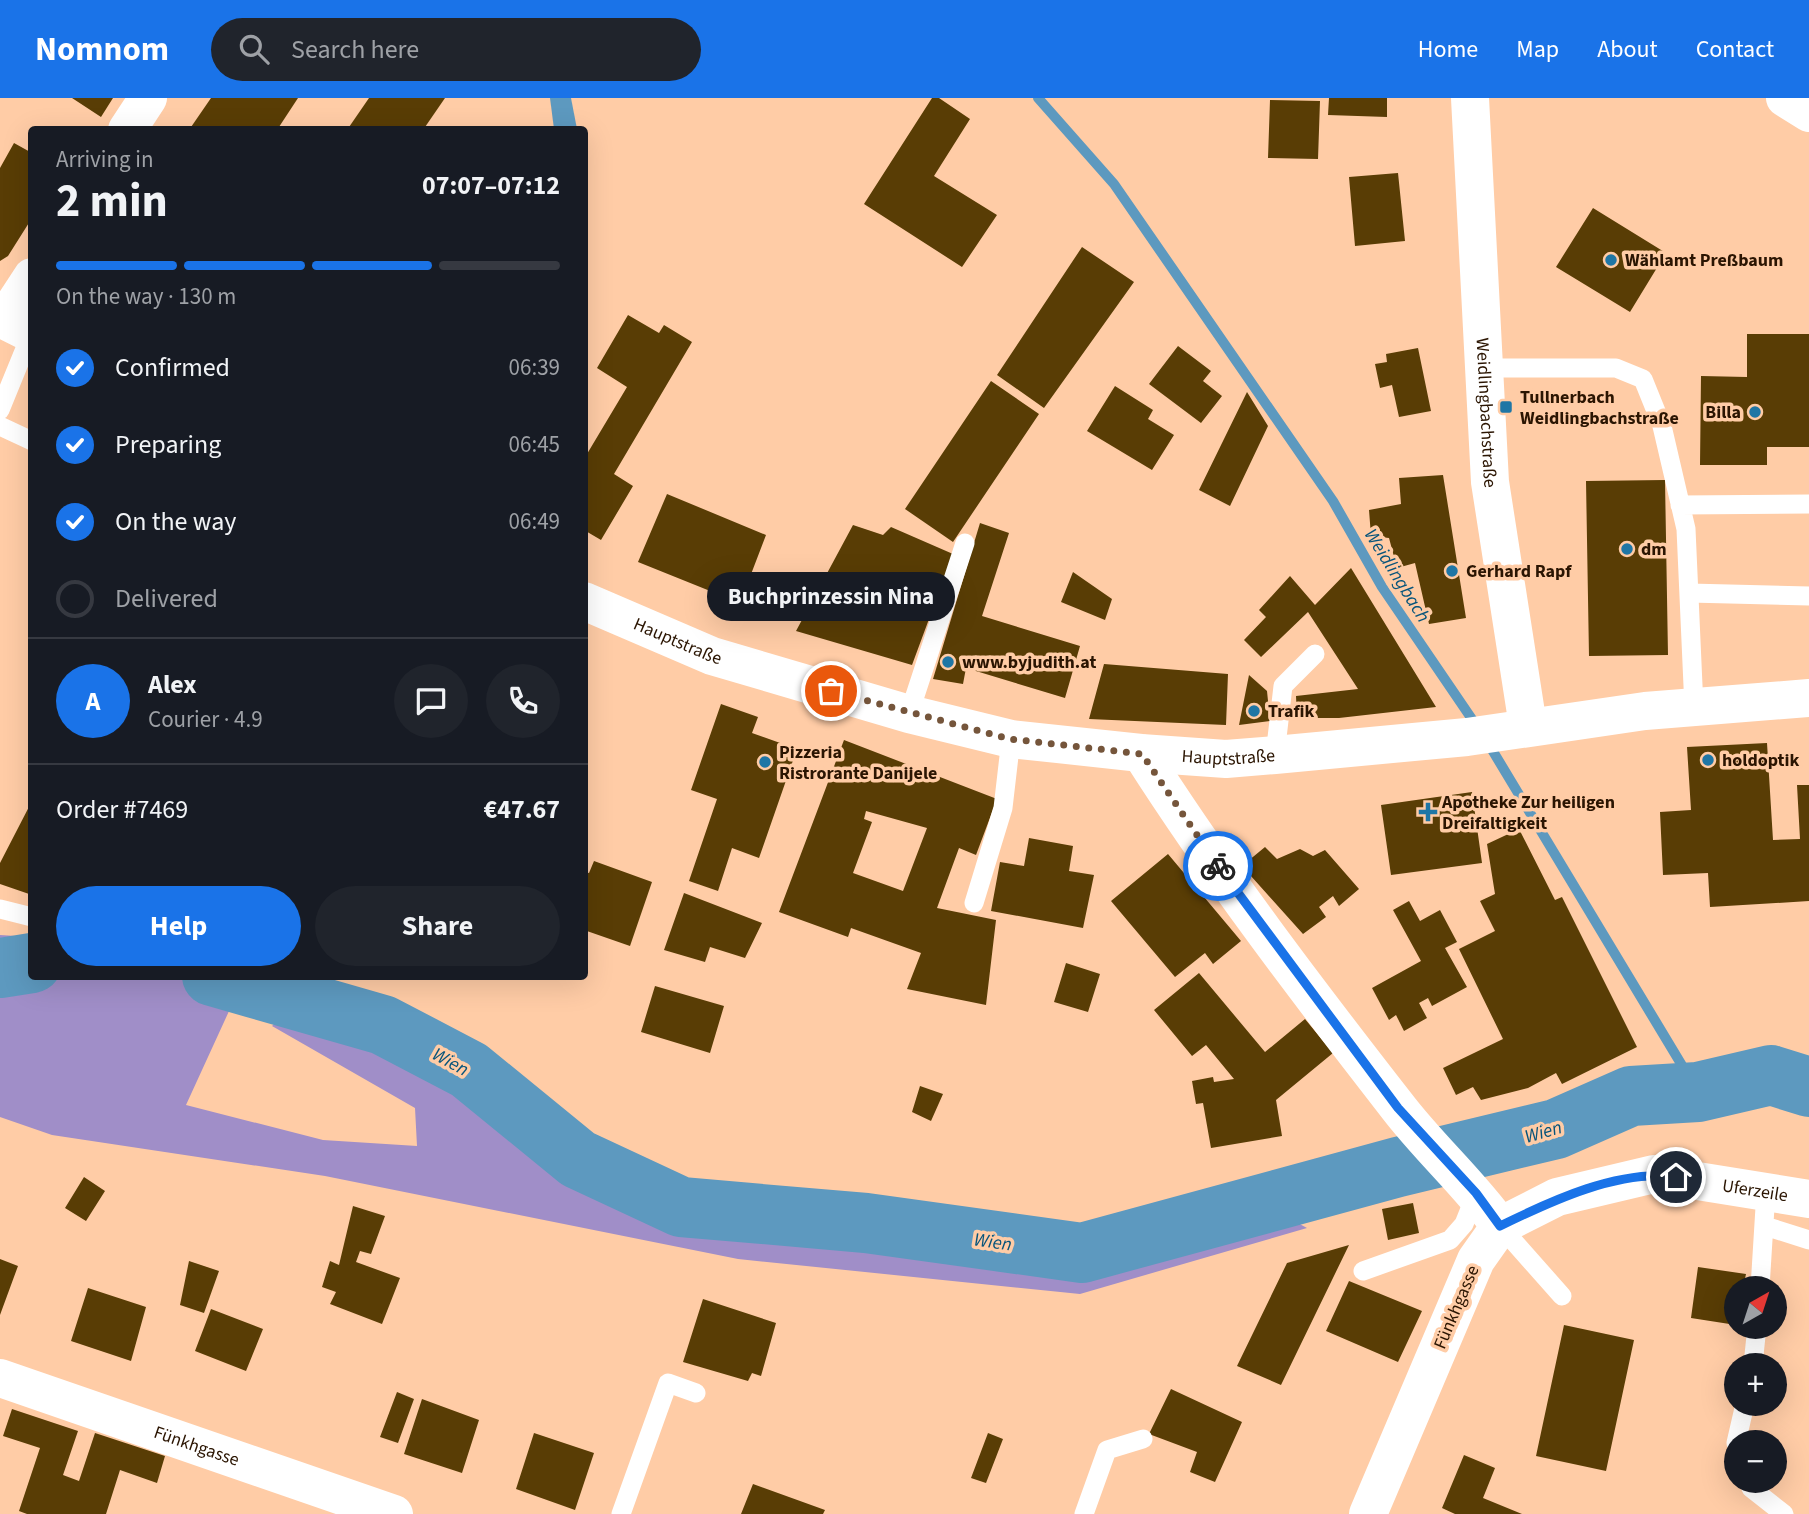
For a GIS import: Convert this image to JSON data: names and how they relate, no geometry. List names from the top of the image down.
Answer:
{
  "streets": {
    "main road": [
      "Weidlingbachstraße",
      "Hauptstraße",
      "Uferzeile",
      "Fünkhgasse"
    ]
  },
  "crossings": [
    ["Weidlingbachstraße", "Hauptstraße"],
    ["Uferzeile", "Fünkhgasse"]
  ],
  "water": ["Weidlingbach", "Wien"],
  "places": {
    "other": [
      "Wählamt Preßbaum",
      "Billa",
      "dm",
      "Gerhard Rapf",
      "www.byjudith.at",
      "Buchprinzessin Nina",
      "Trafik",
      "holdoptik",
      "Pizzeria Ristrorante Danijele"
    ],
    "transit": ["Tullnerbach Weidlingbachstraße"],
    "health": ["Apotheke Zur heiligen Dreifaltigkeit"]
  },
  "north": "top right",
  "page": {
    "header": "Nomnom",
    "search": "Search here",
    "nav": [
      "Home",
      "Map",
      "About",
      "Contact"
    ],
    "heading": ["2 min", "Arriving in", "07:07–07:12"],
    "panel": [
      "Alex",
      "Courier · 4.9",
      "Order #7469",
      "€47.67"
    ],
    "bar": "On the way · 130 m",
    "list": [
      ["Confirmed", "06:39"],
      ["Preparing", "06:45"],
      ["On the way", "06:49"],
      "Delivered"
    ],
    "bubble": "Buchprinzessin Nina",
    "round": "A",
    "buttons": ["Help", "Share"],
    "map_buttons": ["+", "−"]
  }
}
